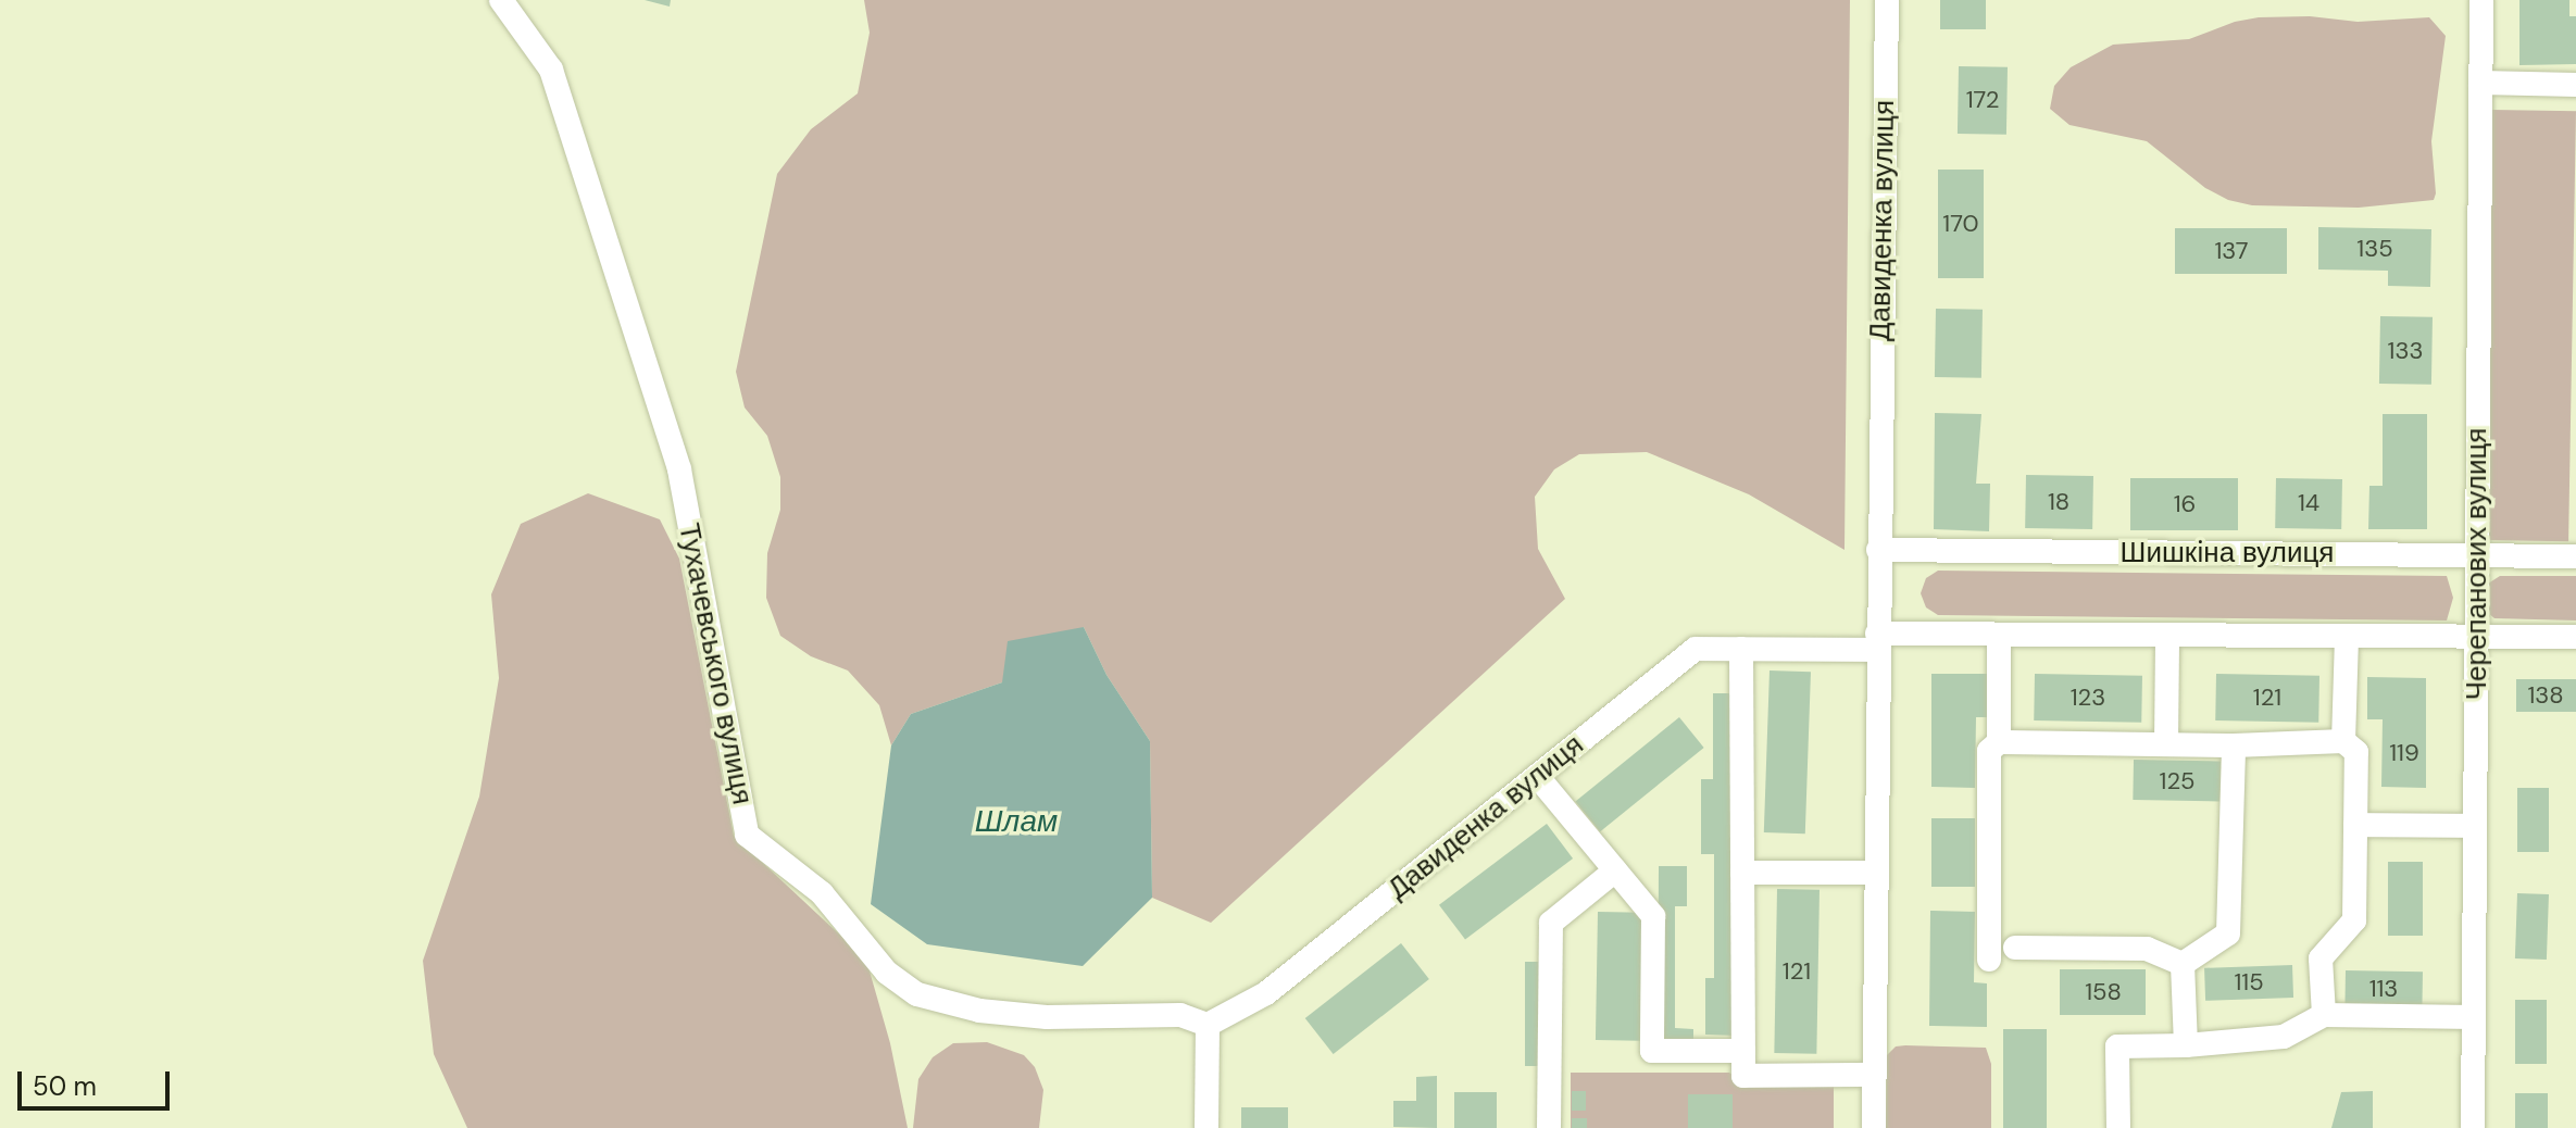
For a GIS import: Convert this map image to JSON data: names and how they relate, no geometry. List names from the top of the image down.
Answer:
{
  "streets": {
    "street": [
      "Давиденка вулиця",
      "Шишкiна вулиця",
      "Черепанових вулиця",
      "Тухачевського вулиця"
    ]
  },
  "crossings": [
    ["Давиденка вулиця", "Шишкiна вулиця"],
    ["Давиденка вулиця", "Тухачевського вулиця"],
    ["Шишкiна вулиця", "Черепанових вулиця"]
  ],
  "water": ["Шлам"],
  "house_numbers": [
    "172",
    "170",
    "135",
    "137",
    "133",
    "18",
    "14",
    "16",
    "138",
    "123",
    "121",
    "119",
    "125",
    "121",
    "115",
    "113",
    "158"
  ],
  "scale_bar": "50 m"
}
